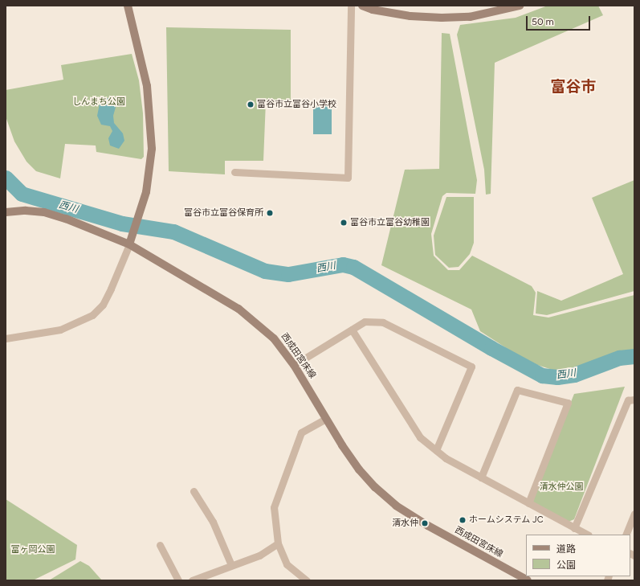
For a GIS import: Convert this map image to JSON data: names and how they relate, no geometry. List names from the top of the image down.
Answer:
{
  "streets": {
    "main road": ["西成田宮床線"]
  },
  "districts": ["富谷市"],
  "water": ["西川"],
  "parks": ["しんまち公園", "清水仲公園", "富ヶ岡公園"],
  "places": [
    "富谷市立富谷小学校",
    "富谷市立富谷保育所",
    "富谷市立富谷幼稚園",
    "ホームシステム JC",
    "清水仲"
  ],
  "legend": ["道路", "公園"],
  "scale_bar": "50 m"
}
